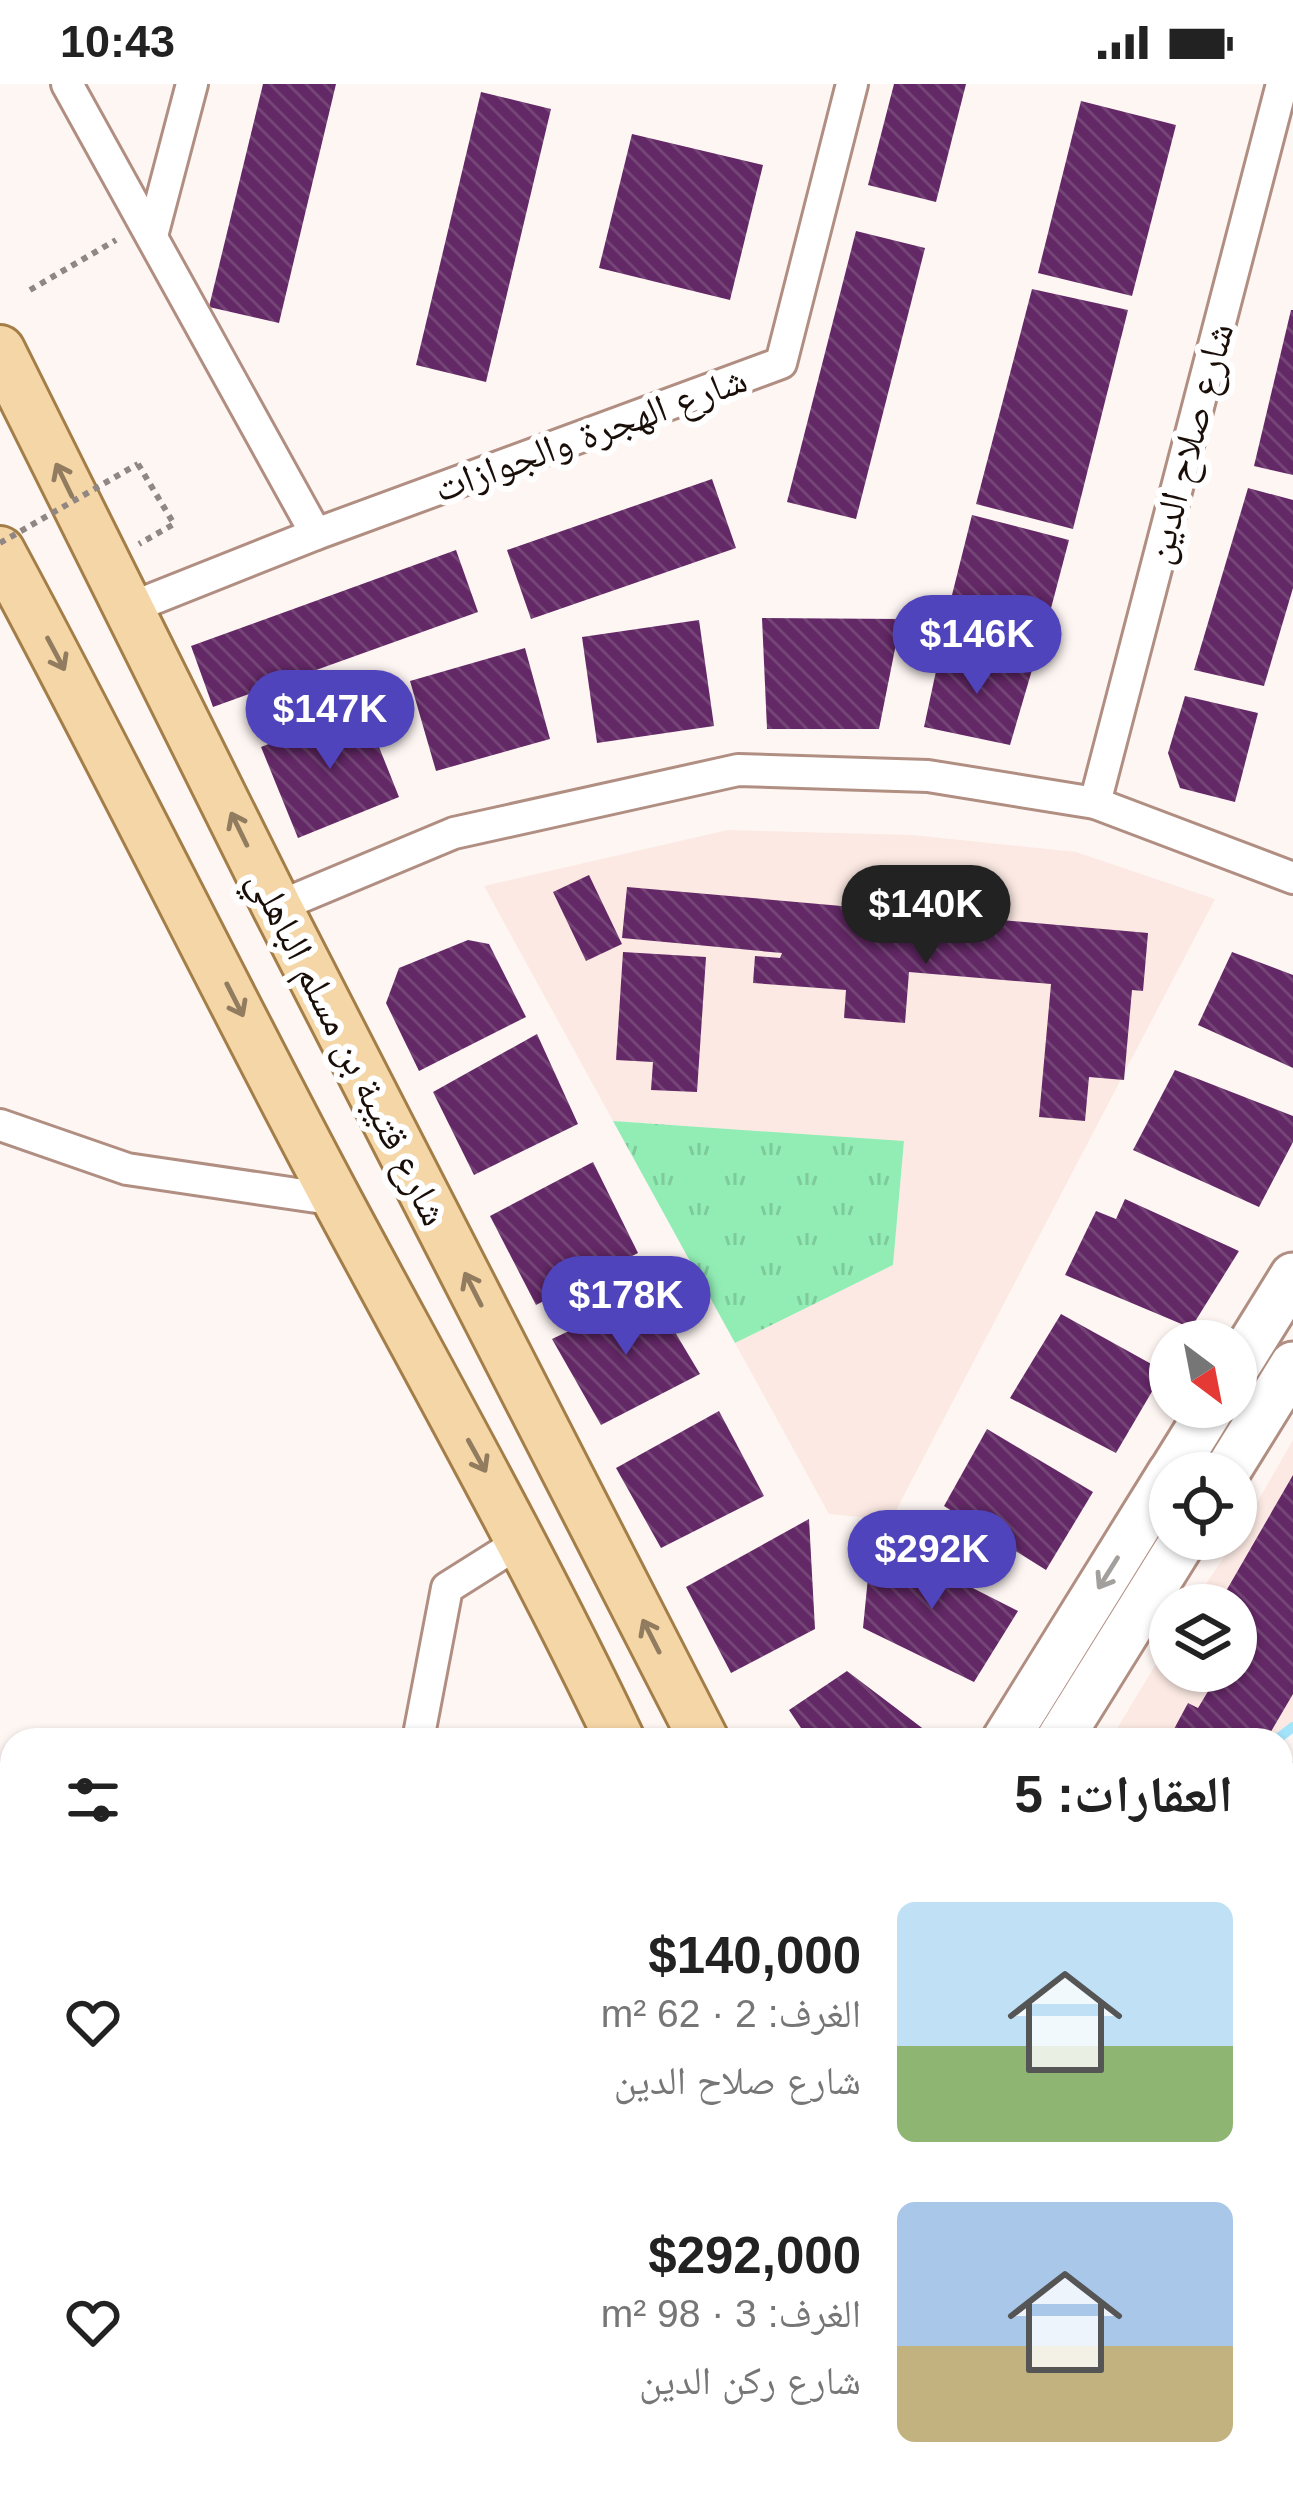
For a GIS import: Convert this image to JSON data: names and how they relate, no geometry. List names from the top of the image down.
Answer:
{
  "streets": {
    "main road": ["شارع قتيبة بن مسلم الباهلي"],
    "street": ["شارع الهجرة والجوازات", "شارع صلاح الدين"]
  },
  "crossings": [
    ["شارع الهجرة والجوازات", "شارع قتيبة بن مسلم الباهلي"]
  ],
  "north": "bottom right",
  "page": {
    "status": "10:43",
    "price": [
      "$146K",
      "$147K",
      "$140K",
      "$178K",
      "$292K"
    ],
    "heading": "العقارات: 5",
    "list": [
      {
        "name": "$140,000",
        "note": "الغرف: 2 · 62 m² · شارع صلاح الدين"
      },
      {
        "name": "$292,000",
        "note": "الغرف: 3 · 98 m² · شارع ركن الدين"
      }
    ]
  }
}
